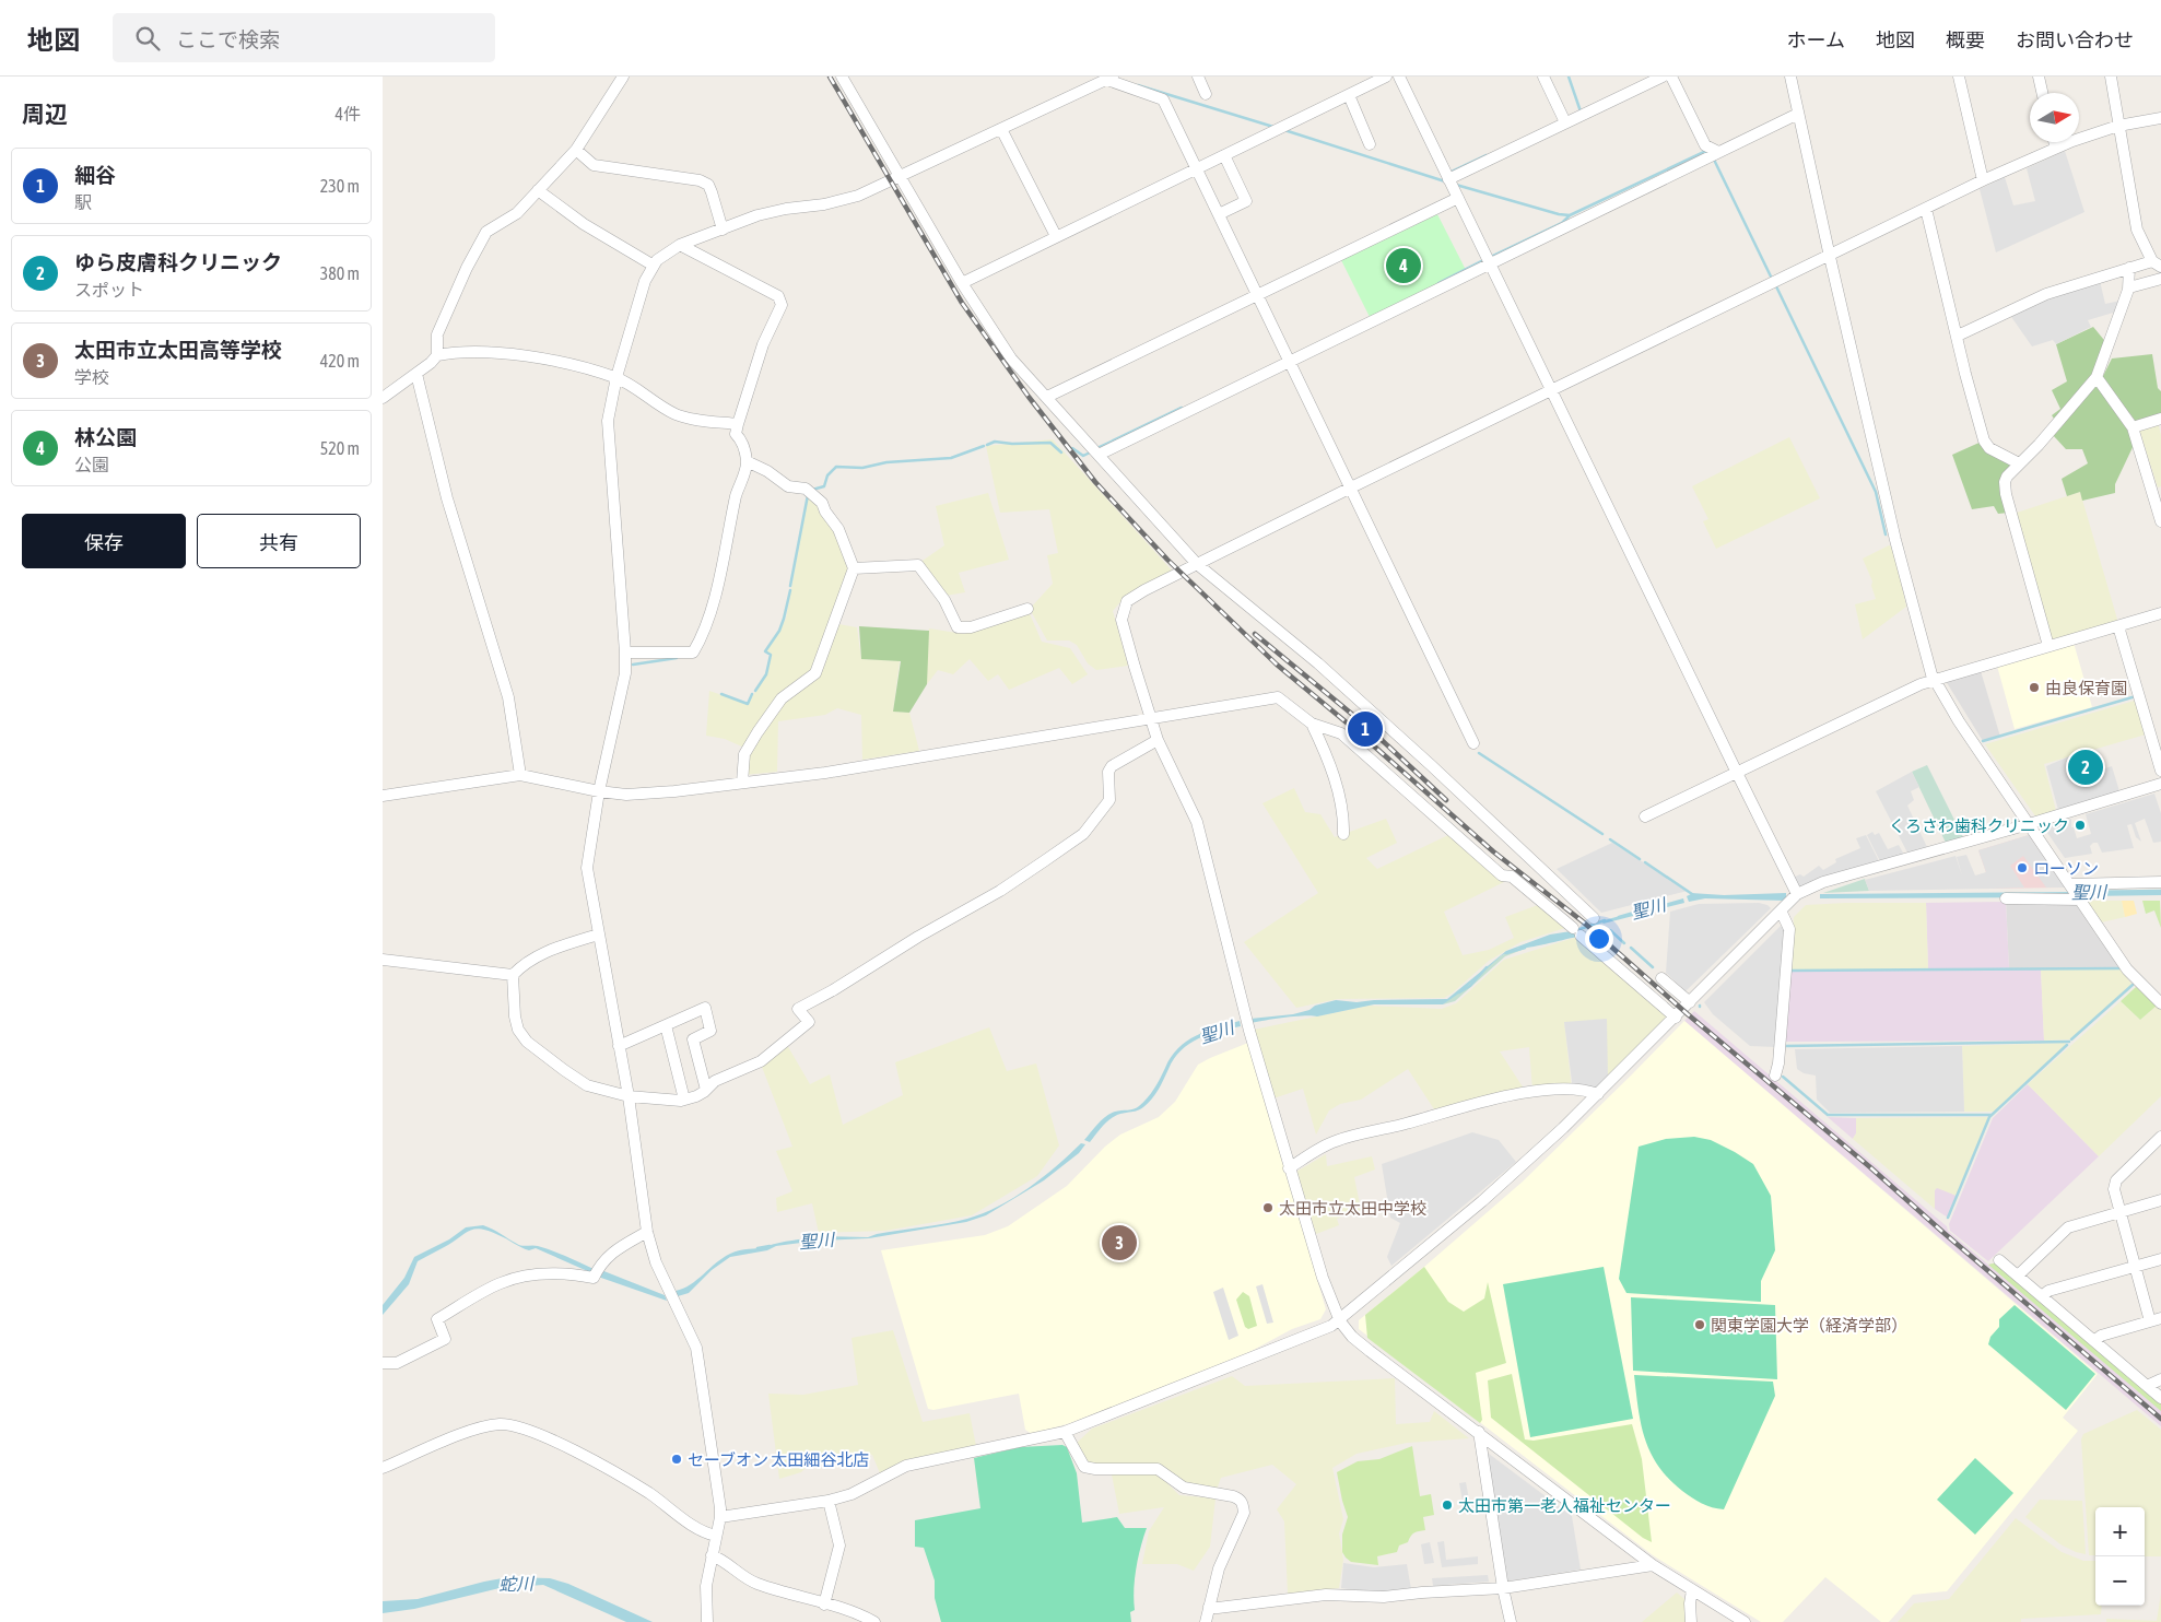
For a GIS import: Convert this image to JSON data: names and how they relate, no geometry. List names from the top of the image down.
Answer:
{
  "water": ["聖川", "蛇川"],
  "places": [
    "由良保育園",
    "くろさわ歯科クリニック",
    "ローソン",
    "太田市立太田中学校",
    "関東学園大学（経済学部）",
    "セーブオン 太田細谷北店",
    "太田市第一老人福祉センター"
  ],
  "north": "right",
  "page": {
    "header": "地図",
    "search": "ここで検索",
    "nav": [
      "ホーム",
      "地図",
      "概要",
      "お問い合わせ"
    ],
    "heading": ["周辺", "4件"],
    "list": [
      {
        "mark": "1",
        "name": "細谷",
        "note": "駅",
        "value": "230 m"
      },
      {
        "mark": "2",
        "name": "ゆら皮膚科クリニック",
        "note": "スポット",
        "value": "380 m"
      },
      {
        "mark": "3",
        "name": "太田市立太田高等学校",
        "note": "学校",
        "value": "420 m"
      },
      {
        "mark": "4",
        "name": "林公園",
        "note": "公園",
        "value": "520 m"
      }
    ],
    "pins": [
      "4",
      "1",
      "2",
      "3"
    ],
    "buttons": ["保存", "共有"],
    "map_buttons": ["+", "−"]
  }
}
